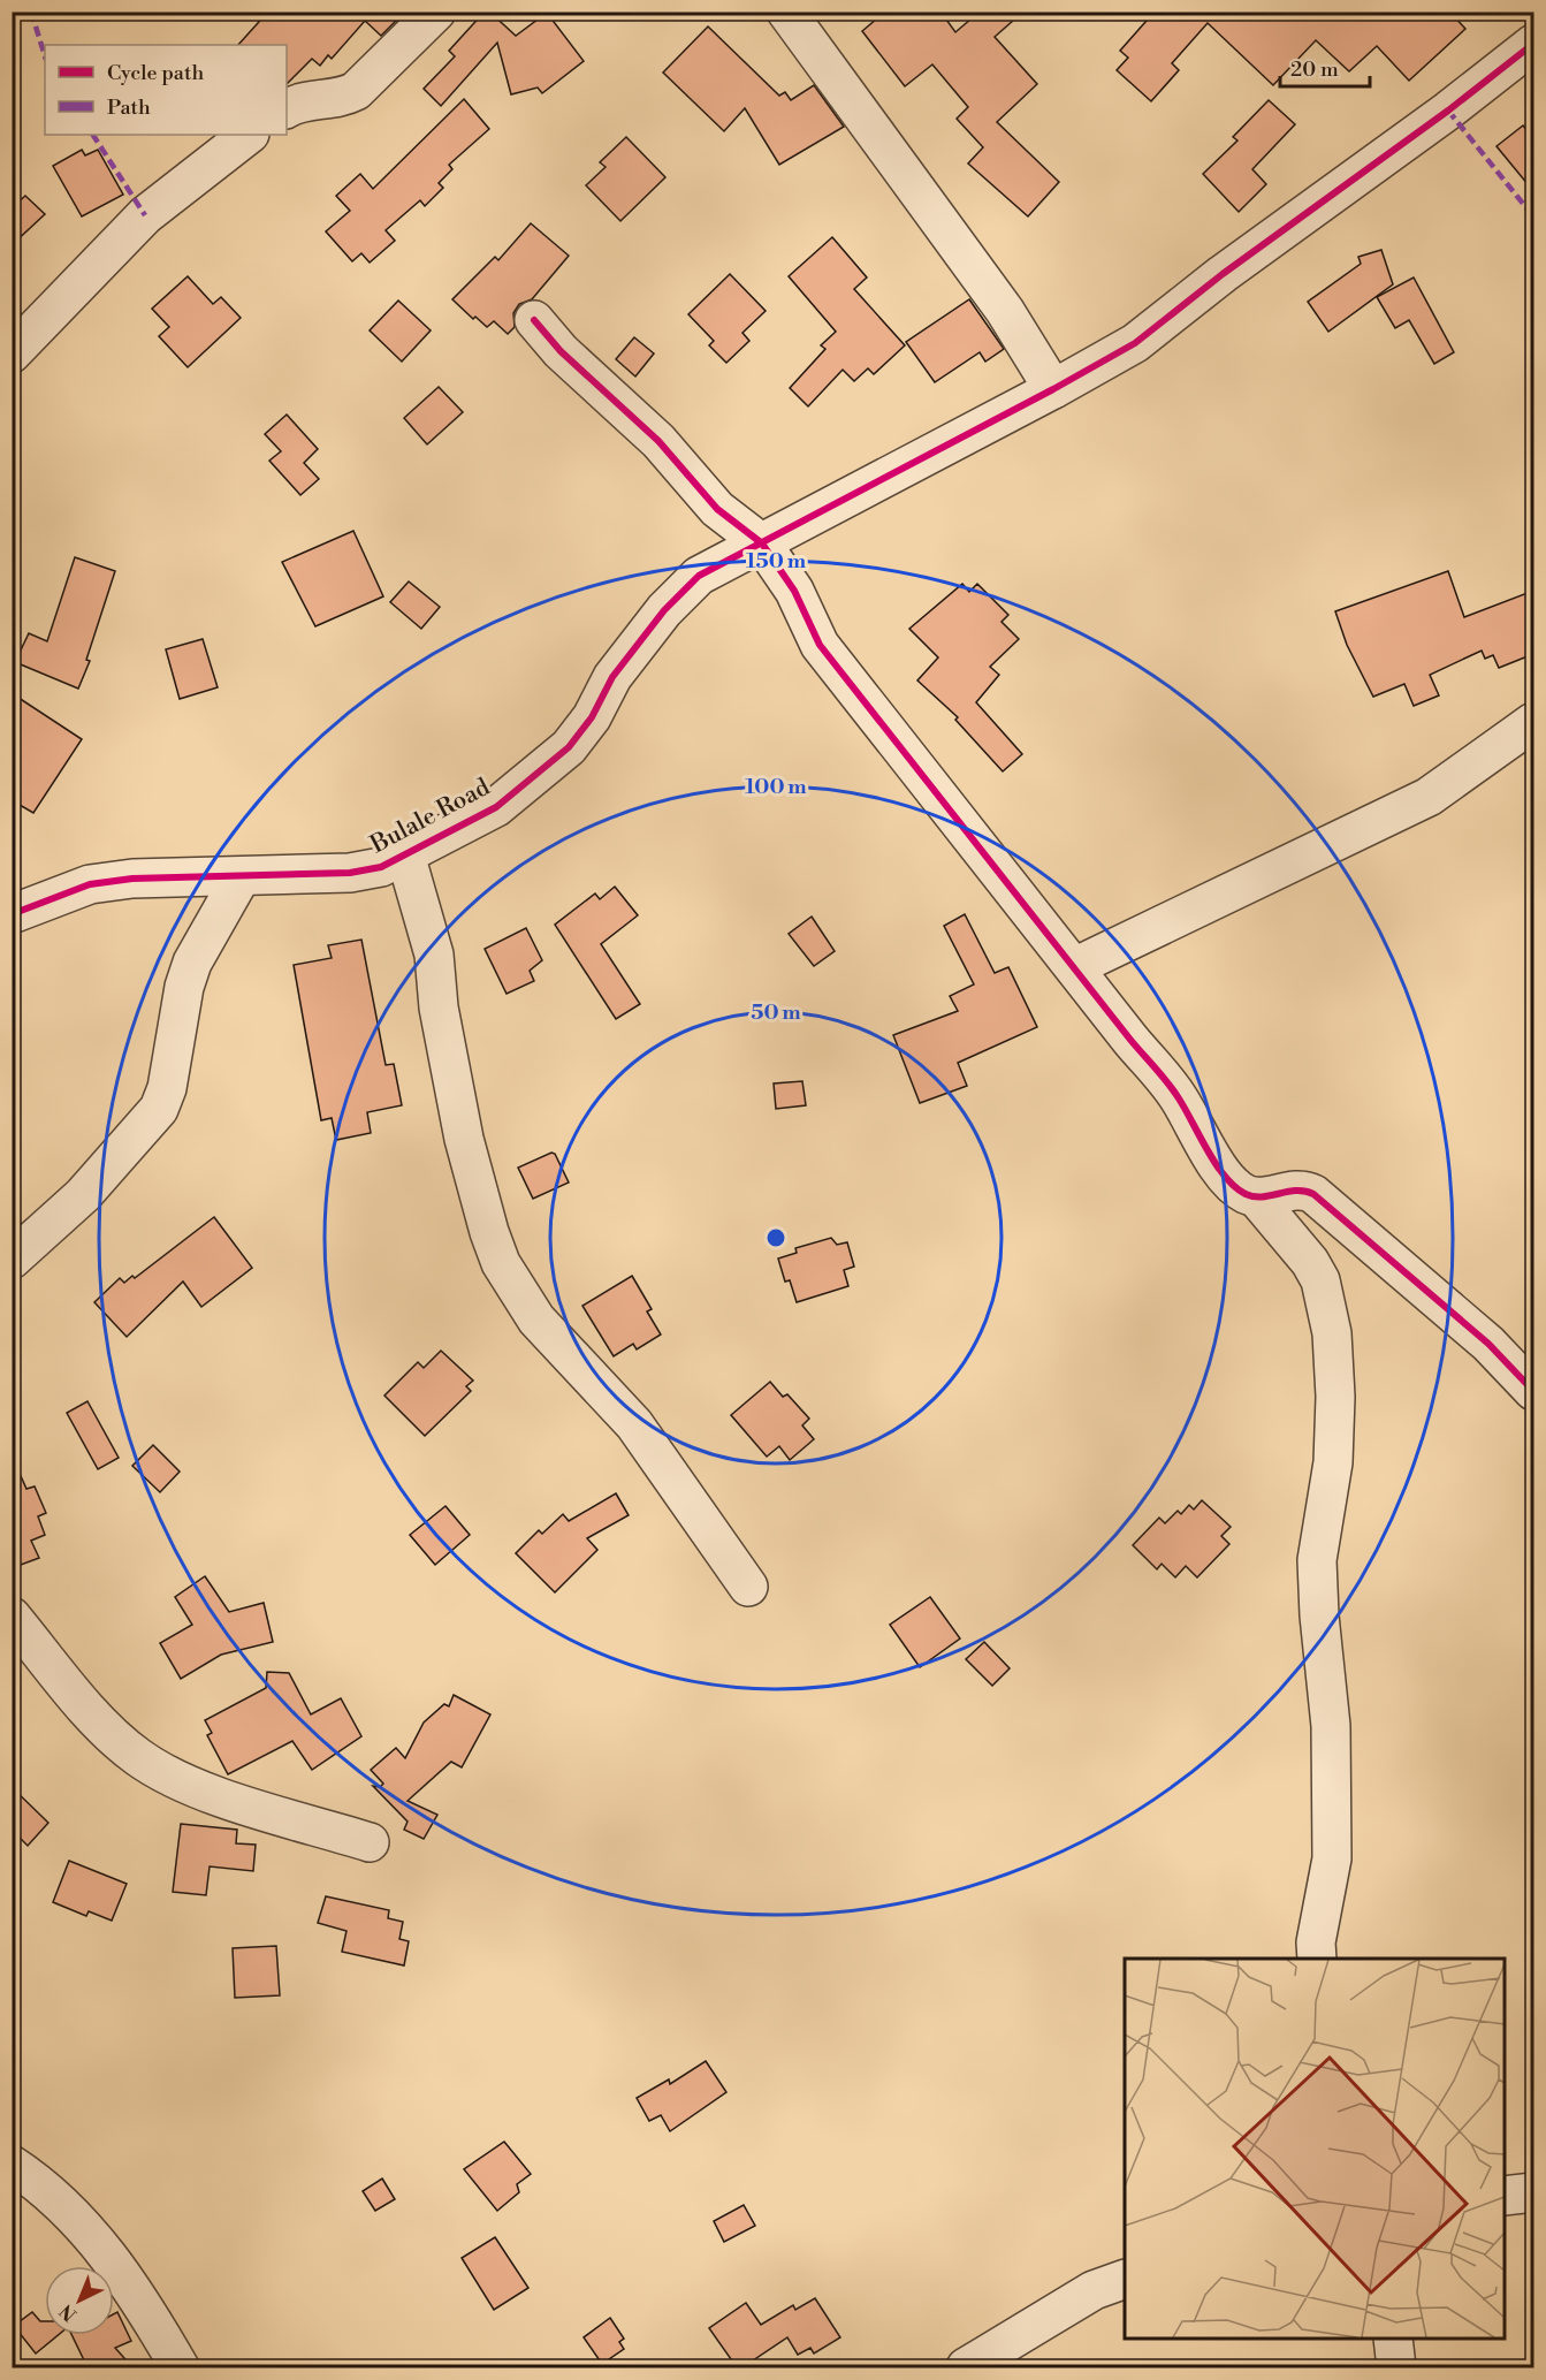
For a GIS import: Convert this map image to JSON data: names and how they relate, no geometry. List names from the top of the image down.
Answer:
{
  "streets": {
    "street": ["Bulale Road"]
  },
  "legend": ["Cycle path", "Path"],
  "scale_bar": "20 m",
  "north": "bottom left",
  "rings": ["150 m", "100 m", "50 m"]
}
